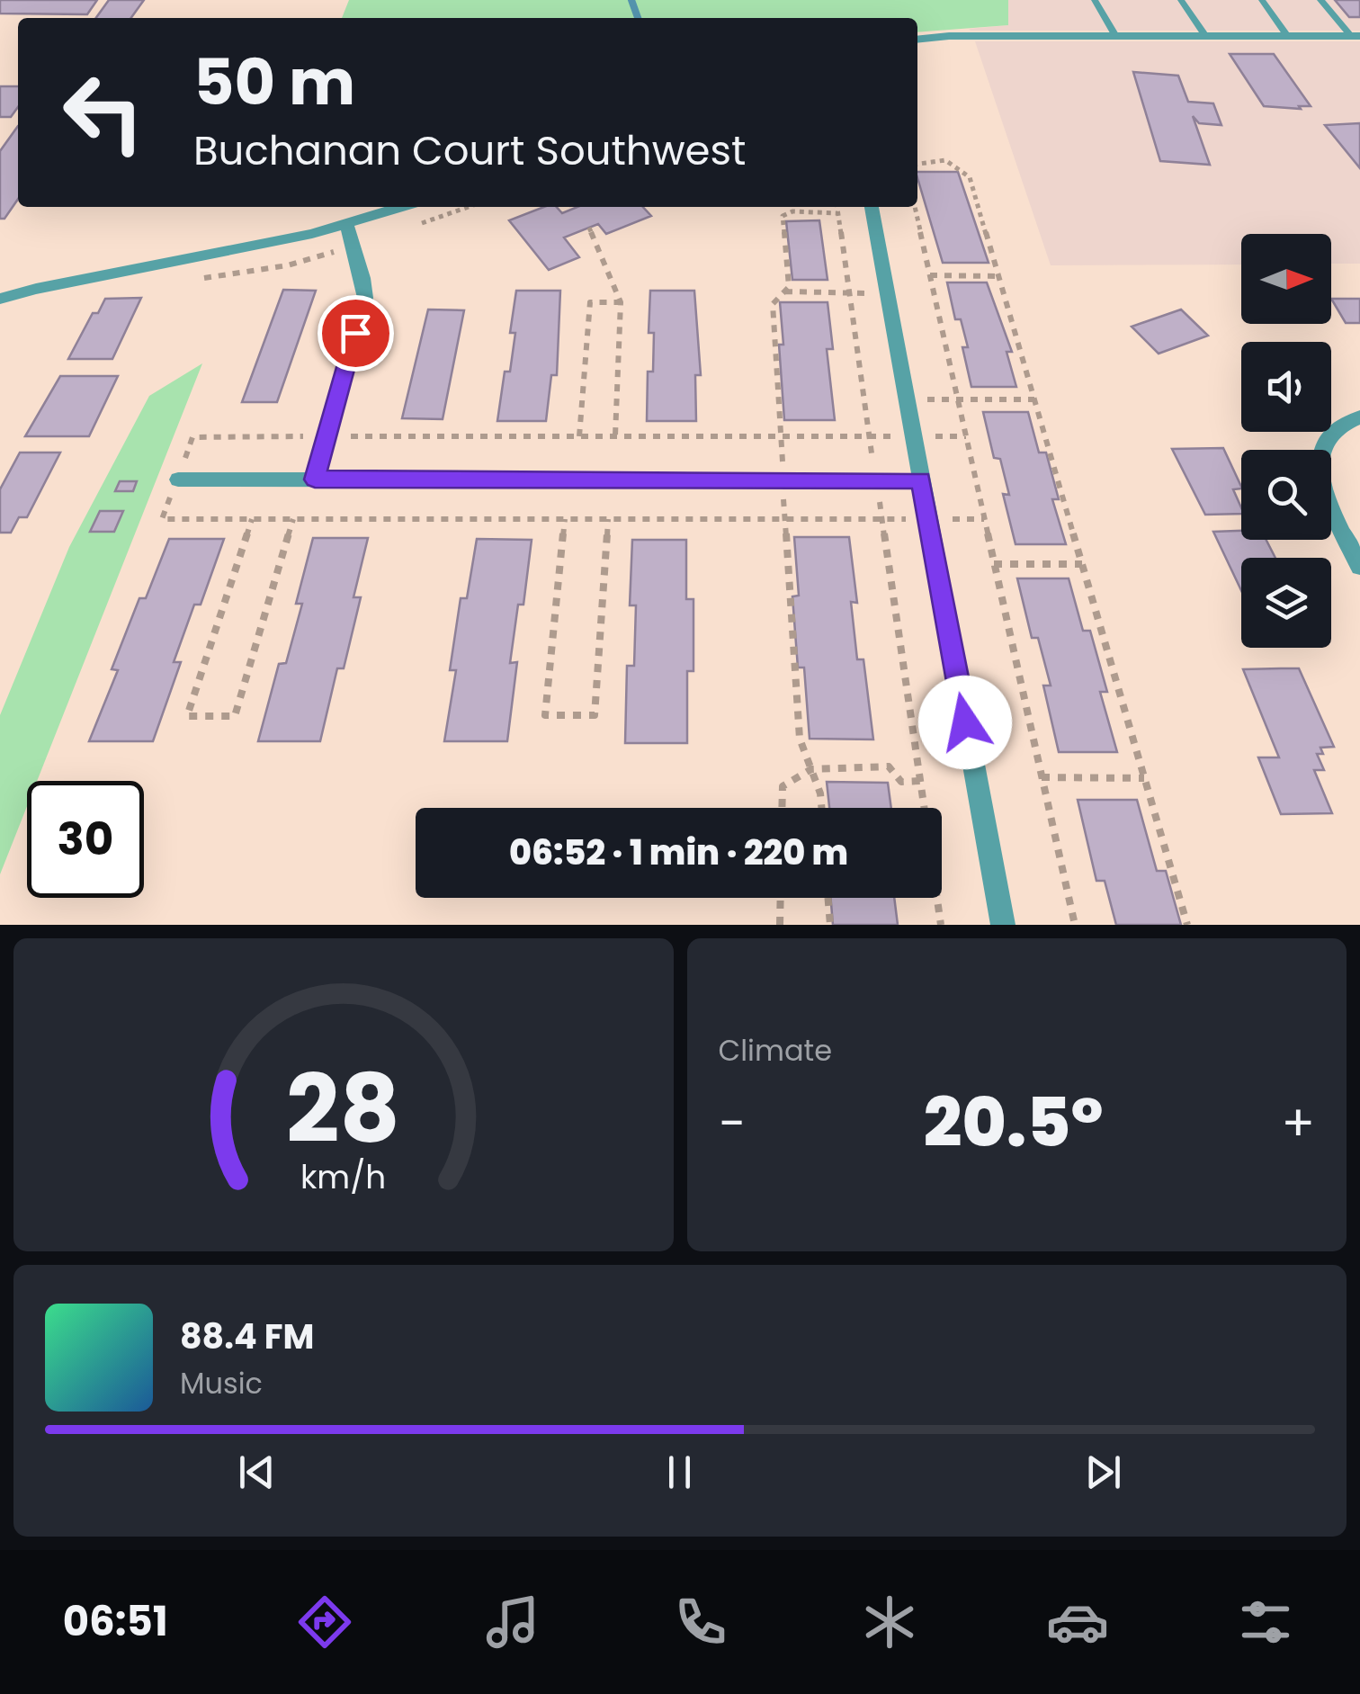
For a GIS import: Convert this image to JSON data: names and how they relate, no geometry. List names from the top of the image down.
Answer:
{
  "north": "right",
  "page": {
    "turn": ["50 m", "Buchanan Court Southwest"],
    "limit": "30",
    "trip": "06:52 · 1 min · 220 m",
    "tile": "Climate",
    "heat": ["−", "20.5°", "+"],
    "song": ["88.4 FM", "Music"],
    "tabs": "06:51",
    "gauge": ["28", "km/h"]
  }
}
